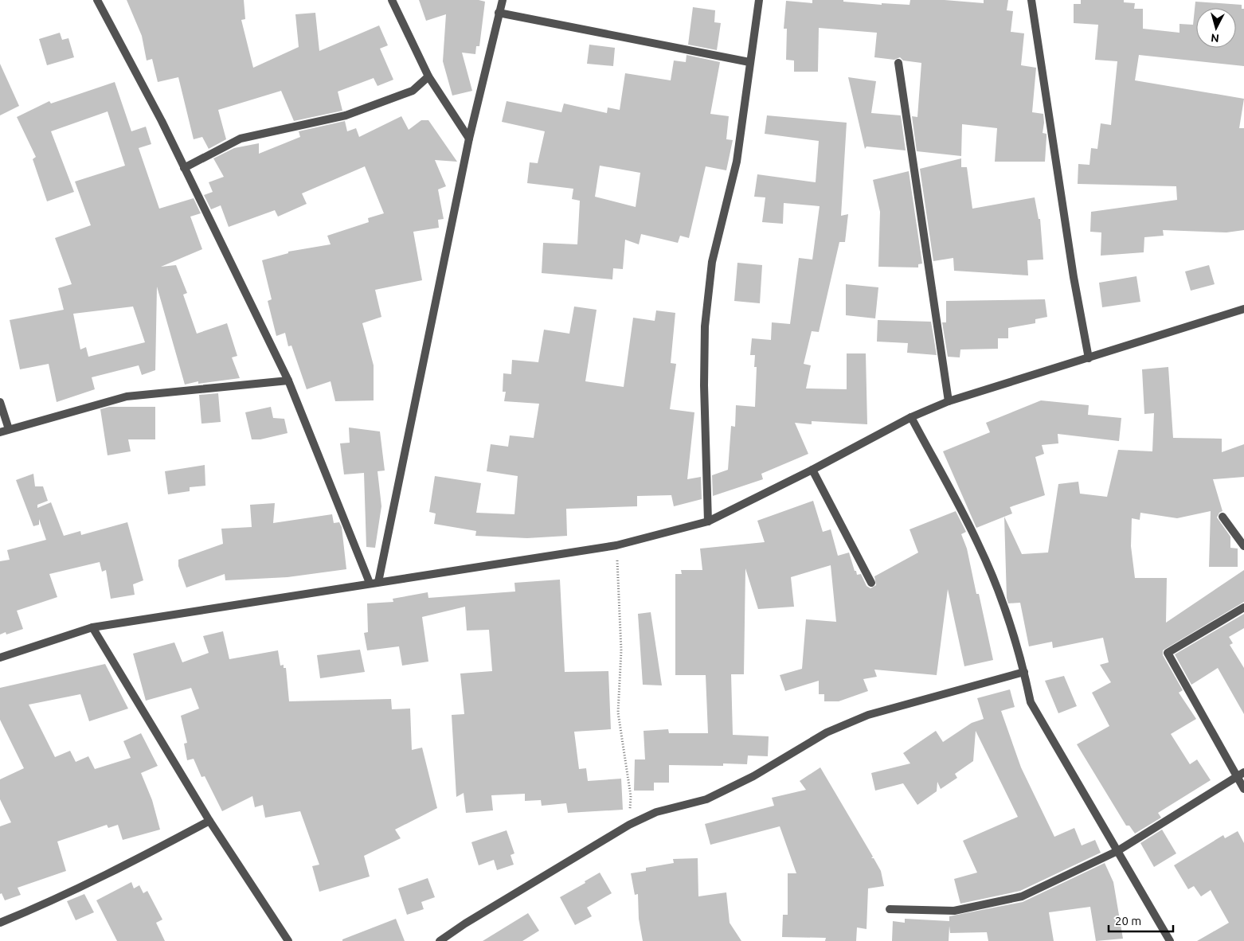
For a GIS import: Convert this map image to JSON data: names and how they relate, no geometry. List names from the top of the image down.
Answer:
{
  "scale_bar": "20 m",
  "north": "bottom"
}
